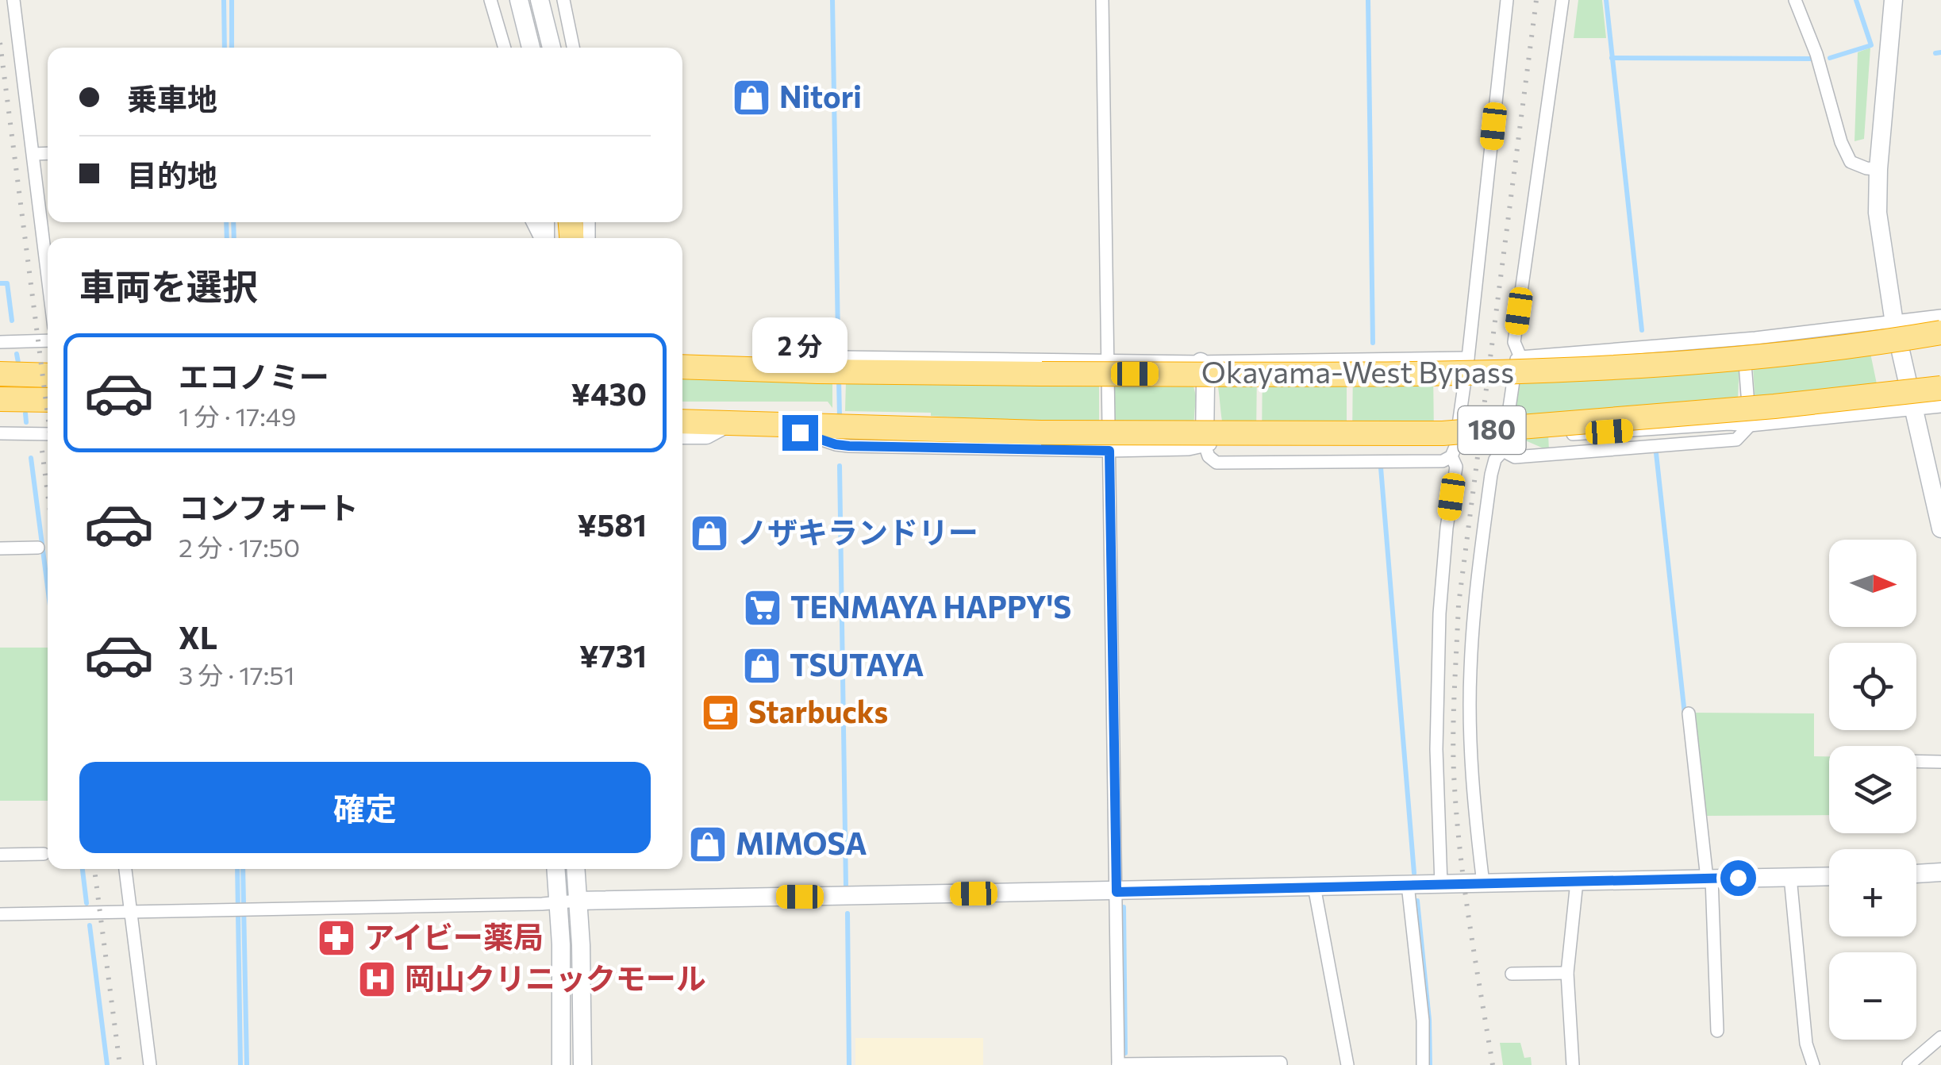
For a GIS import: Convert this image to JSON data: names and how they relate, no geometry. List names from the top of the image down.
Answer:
{
  "streets": {
    "highway": ["Okayama-West Bypass", "180"]
  },
  "places": {
    "shop": [
      "Nitori",
      "ノザキランドリー",
      "TSUTAYA",
      "MIMOSA"
    ],
    "supermarket": ["TENMAYA HAPPY'S"],
    "cafe": ["Starbucks"],
    "pharmacy": ["アイビー薬局"],
    "hospital": ["岡山クリニックモール"]
  },
  "north": "right",
  "page": {
    "banner": ["乗車地", "目的地"],
    "heading": "車両を選択",
    "bubble": "2 分",
    "list": [
      {
        "name": "エコノミー",
        "note": "1 分 · 17:49",
        "value": "¥430"
      },
      {
        "name": "コンフォート",
        "note": "2 分 · 17:50",
        "value": "¥581"
      },
      {
        "name": "XL",
        "note": "3 分 · 17:51",
        "value": "¥731"
      }
    ],
    "map_buttons": ["+", "−"],
    "buttons": "確定"
  }
}
